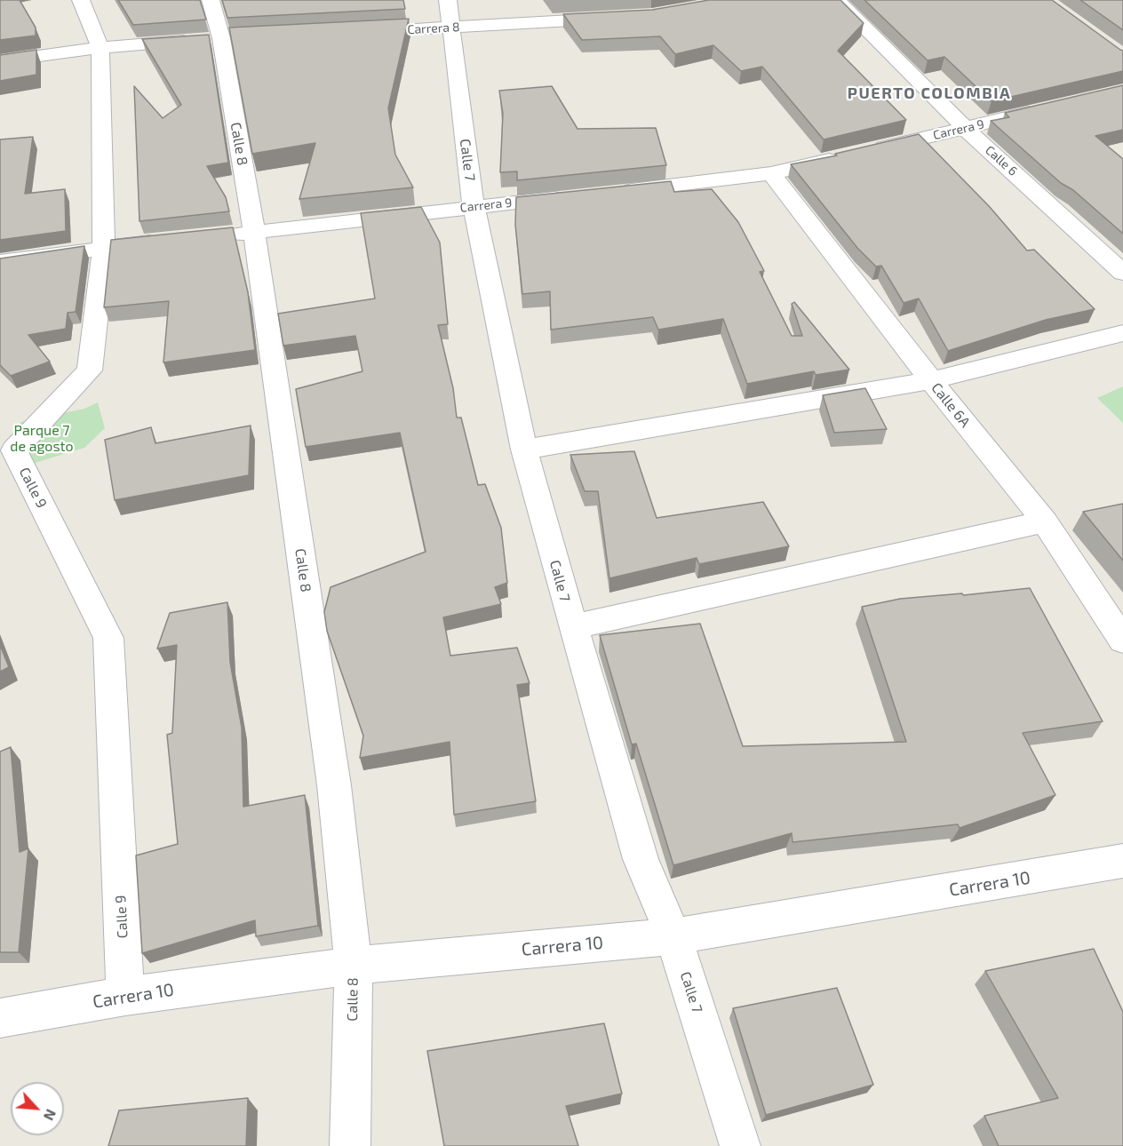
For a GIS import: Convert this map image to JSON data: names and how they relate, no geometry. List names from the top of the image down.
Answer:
{
  "streets": {
    "street": [
      "Carrera 8",
      "Carrera 9",
      "Calle 8",
      "Calle 7",
      "Calle 6",
      "Calle 6A",
      "Calle 9",
      "Carrera 10"
    ]
  },
  "crossings": [
    ["Carrera 8", "Calle 7"],
    ["Carrera 9", "Calle 8"],
    ["Carrera 9", "Calle 7"],
    ["Carrera 9", "Calle 6"],
    ["Carrera 9", "Calle 6A"],
    ["Calle 8", "Carrera 10"],
    ["Calle 7", "Carrera 10"],
    ["Calle 9", "Carrera 10"]
  ],
  "districts": ["PUERTO COLOMBIA"],
  "parks": ["Parque 7 de agosto"],
  "north": "bottom right"
}
